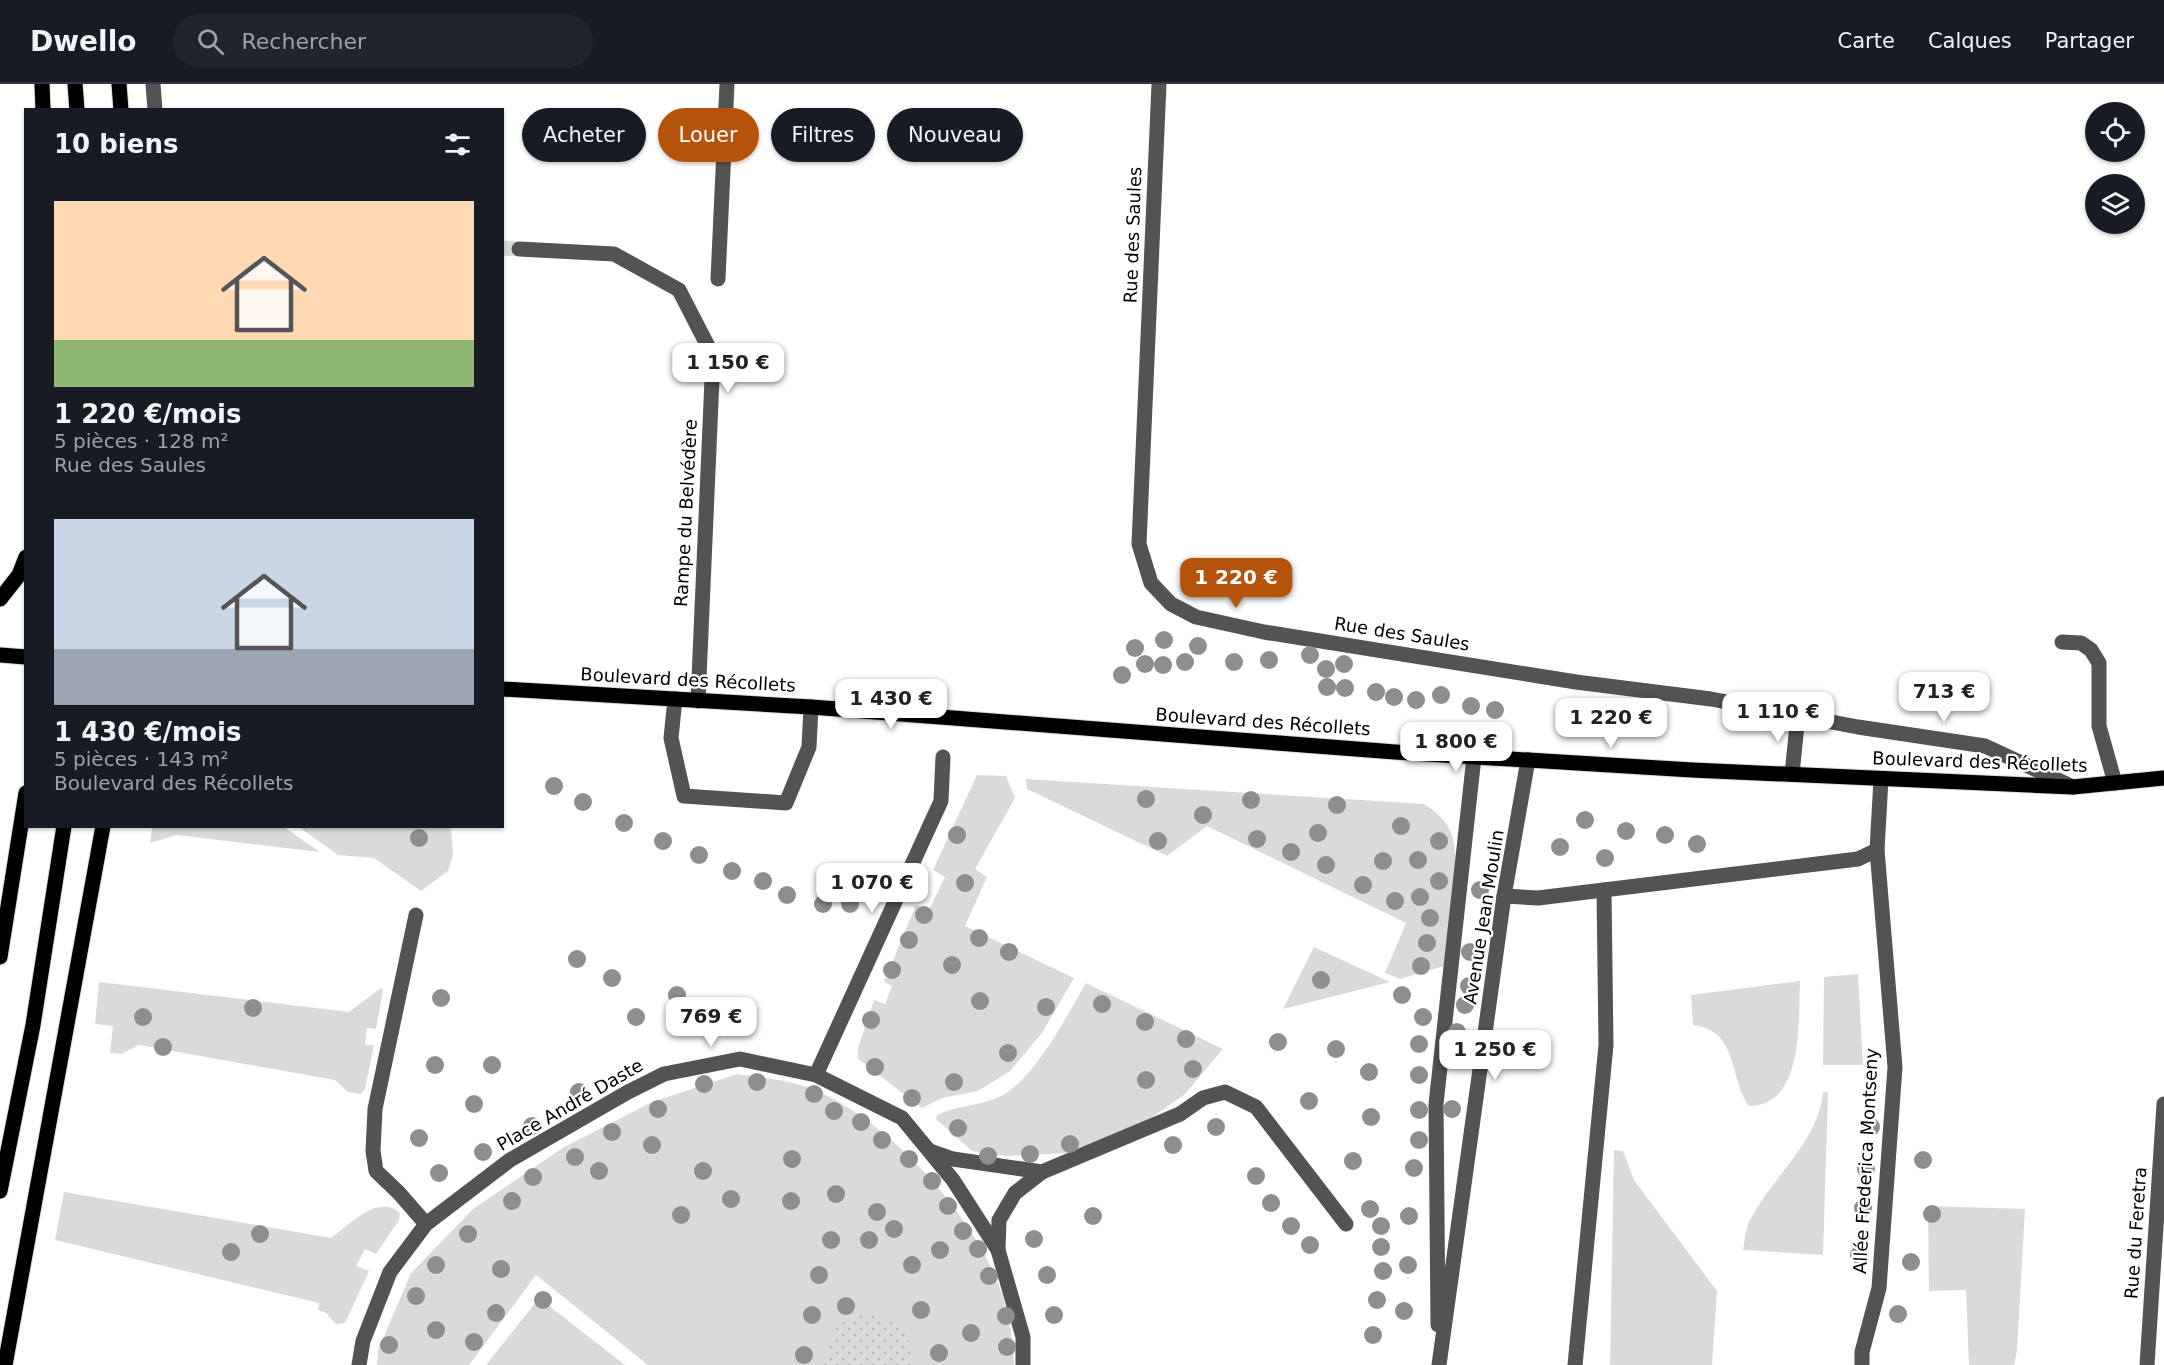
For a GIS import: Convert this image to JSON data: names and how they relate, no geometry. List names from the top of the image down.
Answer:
{
  "streets": {
    "main road": ["Boulevard des Récollets"],
    "street": [
      "Rue des Saules",
      "Rampe du Belvédère",
      "Avenue Jean Moulin",
      "Place André Daste",
      "Allée Frederica Montseny",
      "Rue du Feretra"
    ]
  },
  "crossings": [
    ["Rue des Saules", "Boulevard des Récollets"],
    ["Rampe du Belvédère", "Boulevard des Récollets"],
    ["Boulevard des Récollets", "Avenue Jean Moulin"],
    ["Boulevard des Récollets", "Allée Frederica Montseny"]
  ],
  "page": {
    "header": "Dwello",
    "search": "Rechercher",
    "nav": ["Carte", "Calques", "Partager"],
    "chip": [
      "Acheter",
      "Louer",
      "Filtres",
      "Nouveau"
    ],
    "heading": "10 biens",
    "list": [
      {
        "name": "1 220 €/mois",
        "note": "5 pièces · 128 m² · Rue des Saules"
      },
      {
        "name": "1 430 €/mois",
        "note": "5 pièces · 143 m² · Boulevard des Récollets"
      }
    ],
    "price": [
      "1 150 €",
      "1 220 €",
      "713 €",
      "1 430 €",
      "1 110 €",
      "1 220 €",
      "1 800 €",
      "1 070 €",
      "769 €",
      "1 250 €"
    ]
  }
}
